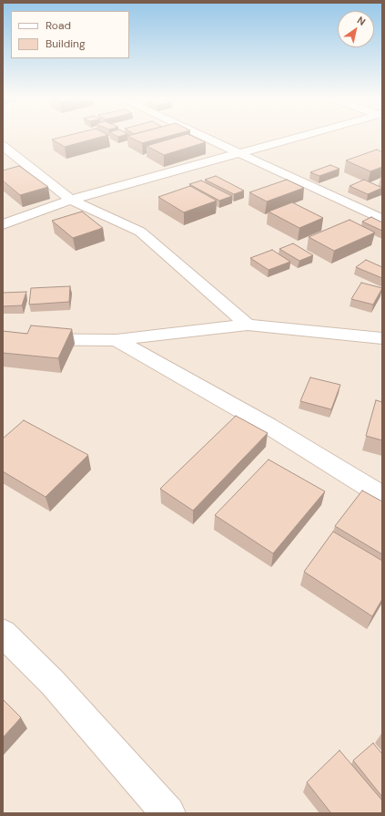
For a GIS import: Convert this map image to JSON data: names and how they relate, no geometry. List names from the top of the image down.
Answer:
{
  "legend": ["Road", "Building"],
  "north": "top right"
}
